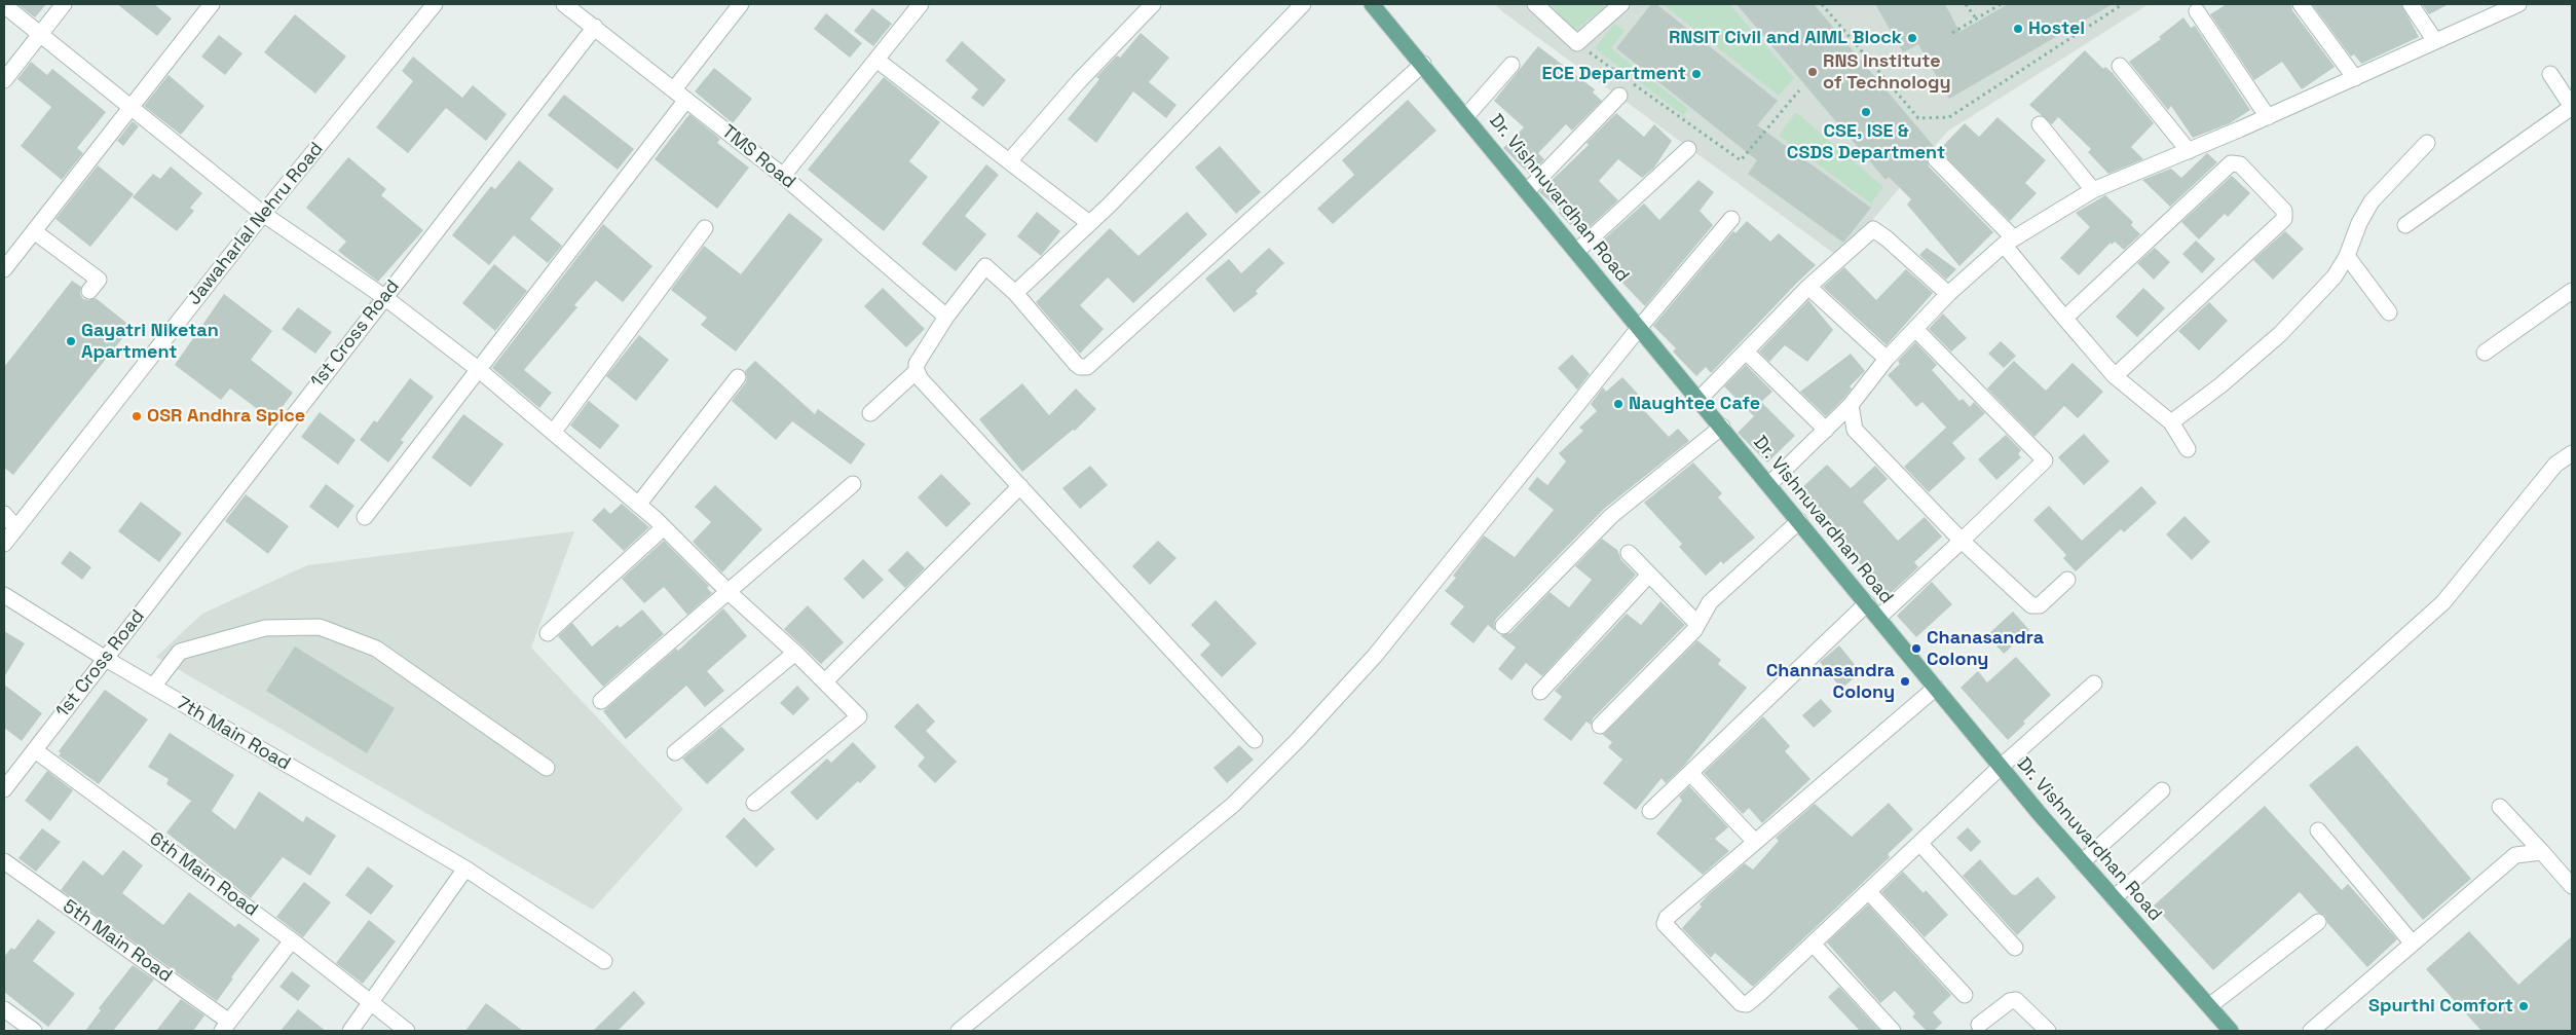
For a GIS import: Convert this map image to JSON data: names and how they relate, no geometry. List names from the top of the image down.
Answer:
{
  "streets": {
    "main road": ["Dr. Vishnuvardhan Road"],
    "street": [
      "TMS Road",
      "Jawaharlal Nehru Road",
      "1st Cross Road",
      "7th Main Road",
      "6th Main Road",
      "5th Main Road"
    ]
  },
  "crossings": [
    ["TMS Road", "1st Cross Road"],
    ["1st Cross Road", "7th Main Road"],
    ["1st Cross Road", "6th Main Road"]
  ],
  "places": [
    "Hostel",
    "RNSIT Civil and AIML Block",
    "RNS Institute of Technology",
    "ECE Department",
    "CSE, ISE & CSDS Department",
    "Gayatri Niketan Apartment",
    "Naughtee Cafe",
    "OSR Andhra Spice",
    "Chanasandra Colony",
    "Channasandra Colony",
    "Spurthi Comfort"
  ]
}
